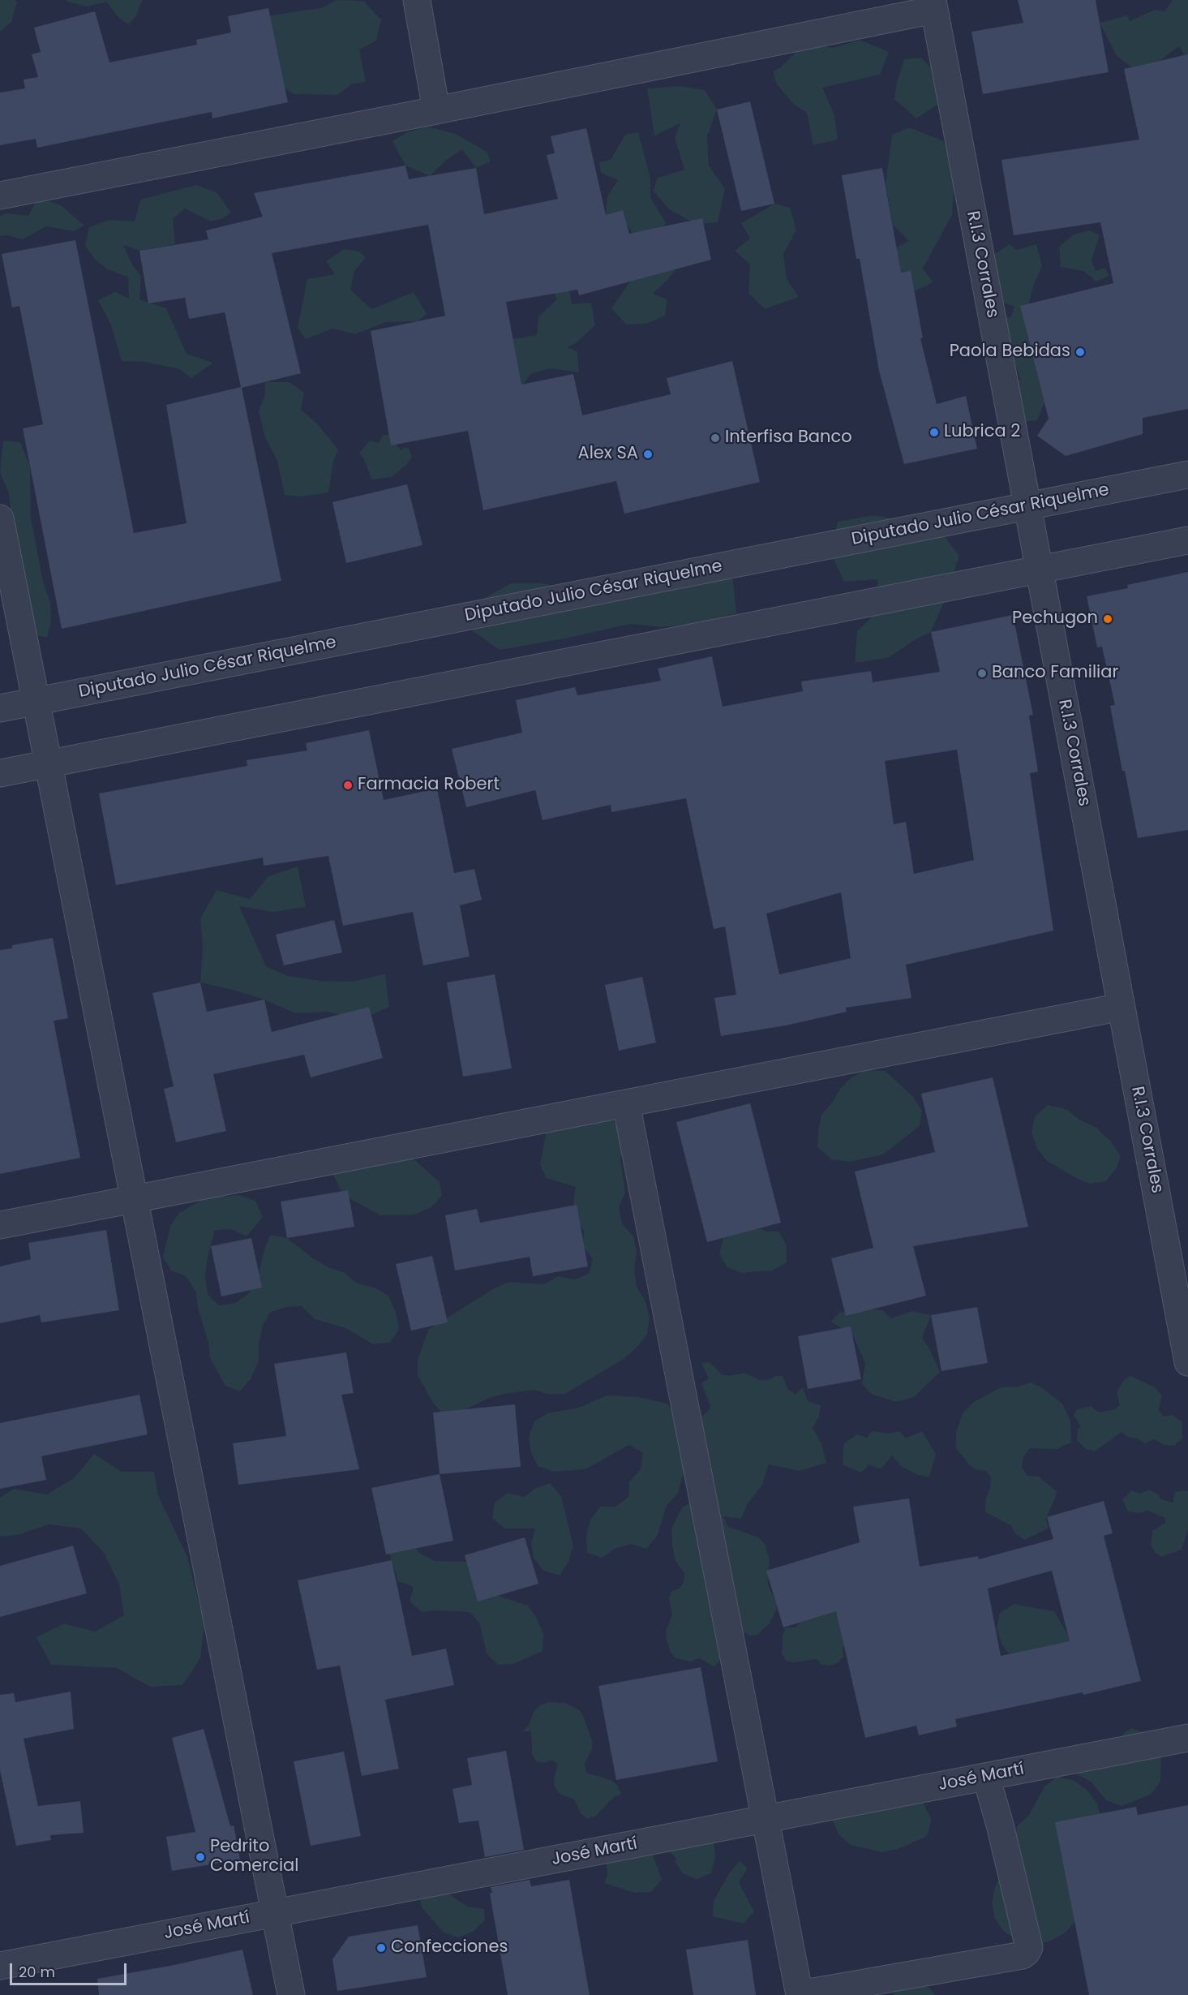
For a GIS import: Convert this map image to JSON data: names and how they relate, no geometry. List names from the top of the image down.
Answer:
{
  "streets": {
    "street": ["R.I.3 Corrales", "Diputado Julio César Riquelme", "José Martí"]
  },
  "crossings": [
    ["R.I.3 Corrales", "Diputado Julio César Riquelme"]
  ],
  "places": [
    "Paola Bebidas",
    "Lubrica 2",
    "Interfisa Banco",
    "Alex SA",
    "Pechugon",
    "Banco Familiar",
    "Farmacia Robert",
    "Pedrito Comercial",
    "Confecciones"
  ],
  "scale_bar": "20 m"
}
